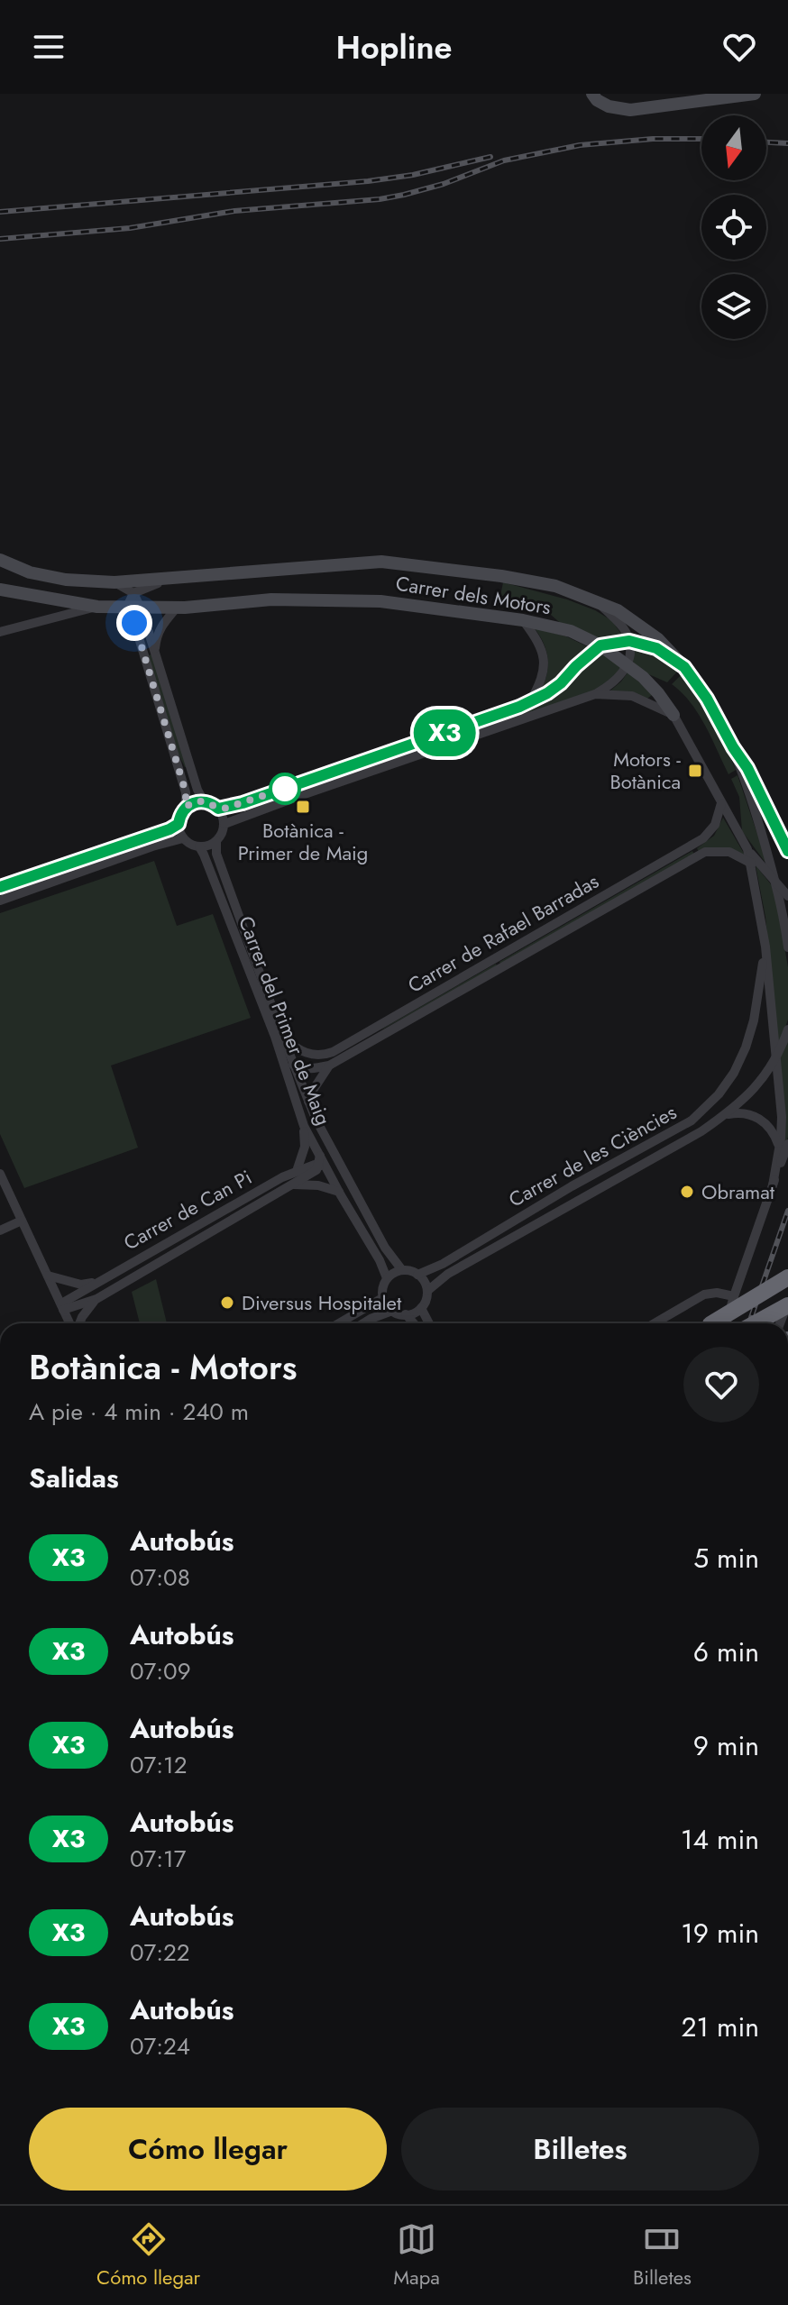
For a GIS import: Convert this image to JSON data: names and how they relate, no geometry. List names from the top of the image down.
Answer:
{
  "streets": {
    "street": [
      "Carrer dels Motors",
      "Carrer de Rafael Barradas",
      "Carrer del Primer de Maig",
      "Carrer de les Ciències",
      "Carrer de Can Pi"
    ]
  },
  "crossings": [
    ["Carrer dels Motors", "Carrer de Rafael Barradas"],
    ["Carrer dels Motors", "Carrer de les Ciències"],
    ["Carrer de Rafael Barradas", "Carrer del Primer de Maig"],
    ["Carrer del Primer de Maig", "Carrer de les Ciències"],
    ["Carrer del Primer de Maig", "Carrer de Can Pi"]
  ],
  "places": {
    "transit": ["Motors - Botànica", "Botànica - Primer de Maig"],
    "other": ["Obramat", "Diversus Hospitalet"]
  },
  "lines": ["bus line X3"],
  "north": "bottom",
  "page": {
    "header": "Hopline",
    "on_map": "X3",
    "heading": [
      ["Botànica - Motors", "A pie · 4 min · 240 m"],
      "Salidas"
    ],
    "list": [
      {
        "mark": "X3",
        "name": "Autobús",
        "note": "07:08",
        "value": "5 min"
      },
      {
        "mark": "X3",
        "name": "Autobús",
        "note": "07:09",
        "value": "6 min"
      },
      {
        "mark": "X3",
        "name": "Autobús",
        "note": "07:12",
        "value": "9 min"
      },
      {
        "mark": "X3",
        "name": "Autobús",
        "note": "07:17",
        "value": "14 min"
      },
      {
        "mark": "X3",
        "name": "Autobús",
        "note": "07:22",
        "value": "19 min"
      },
      {
        "mark": "X3",
        "name": "Autobús",
        "note": "07:24",
        "value": "21 min"
      }
    ],
    "buttons": ["Cómo llegar", "Billetes"],
    "tabs": ["Cómo llegar", "Mapa", "Billetes"]
  }
}
